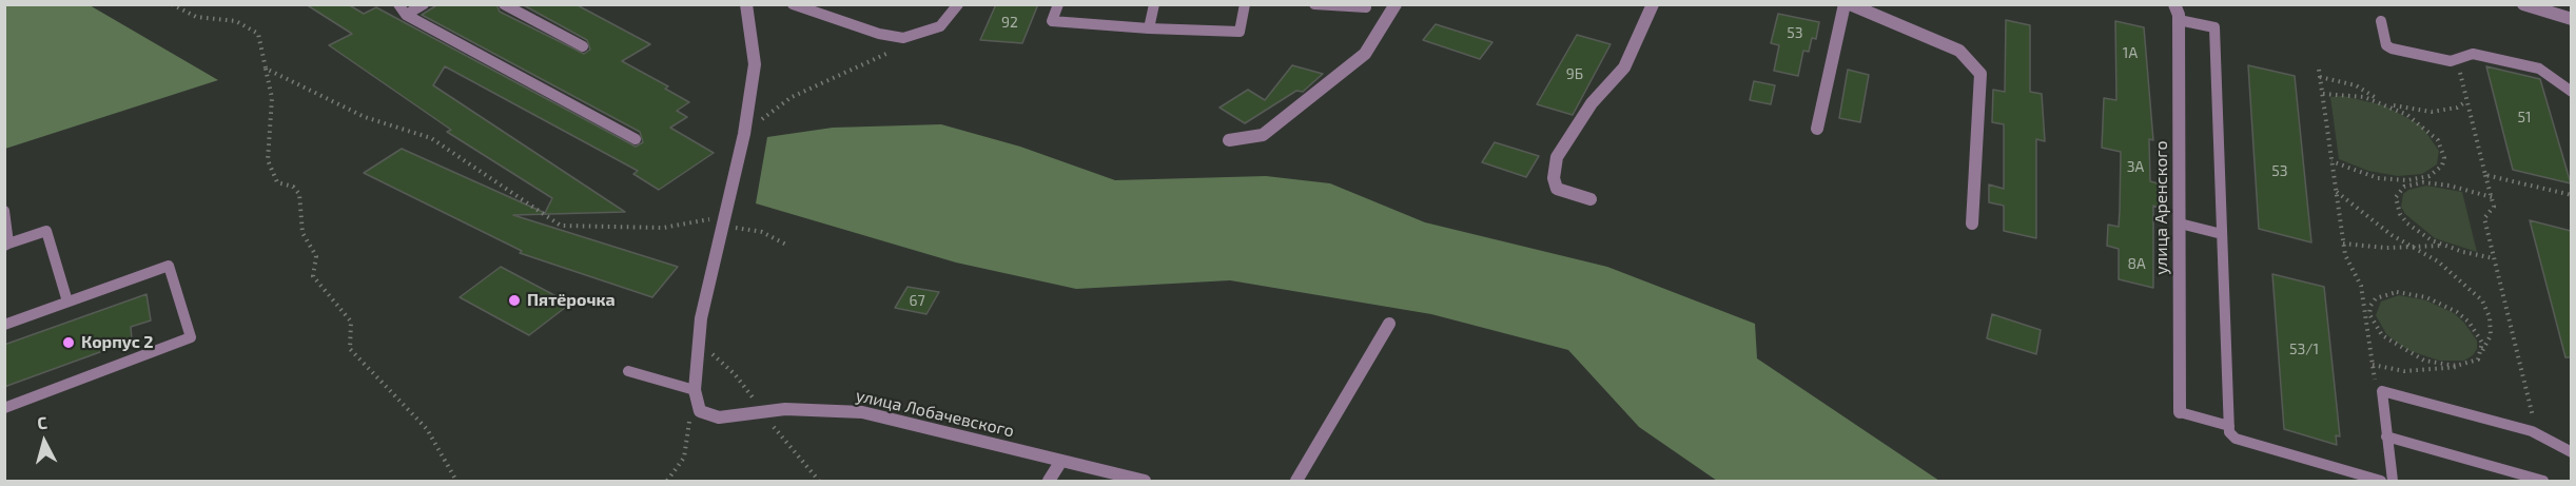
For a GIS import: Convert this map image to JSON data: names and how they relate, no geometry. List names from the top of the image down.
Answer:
{
  "streets": {
    "street": ["улица Аренского", "улица Лобачевского"]
  },
  "places": ["Пятёрочка", "Корпус 2"],
  "house_numbers": [
    "92",
    "53",
    "1А",
    "9Б",
    "51",
    "3А",
    "53",
    "8А",
    "67",
    "53/1"
  ],
  "north": "top"
}
